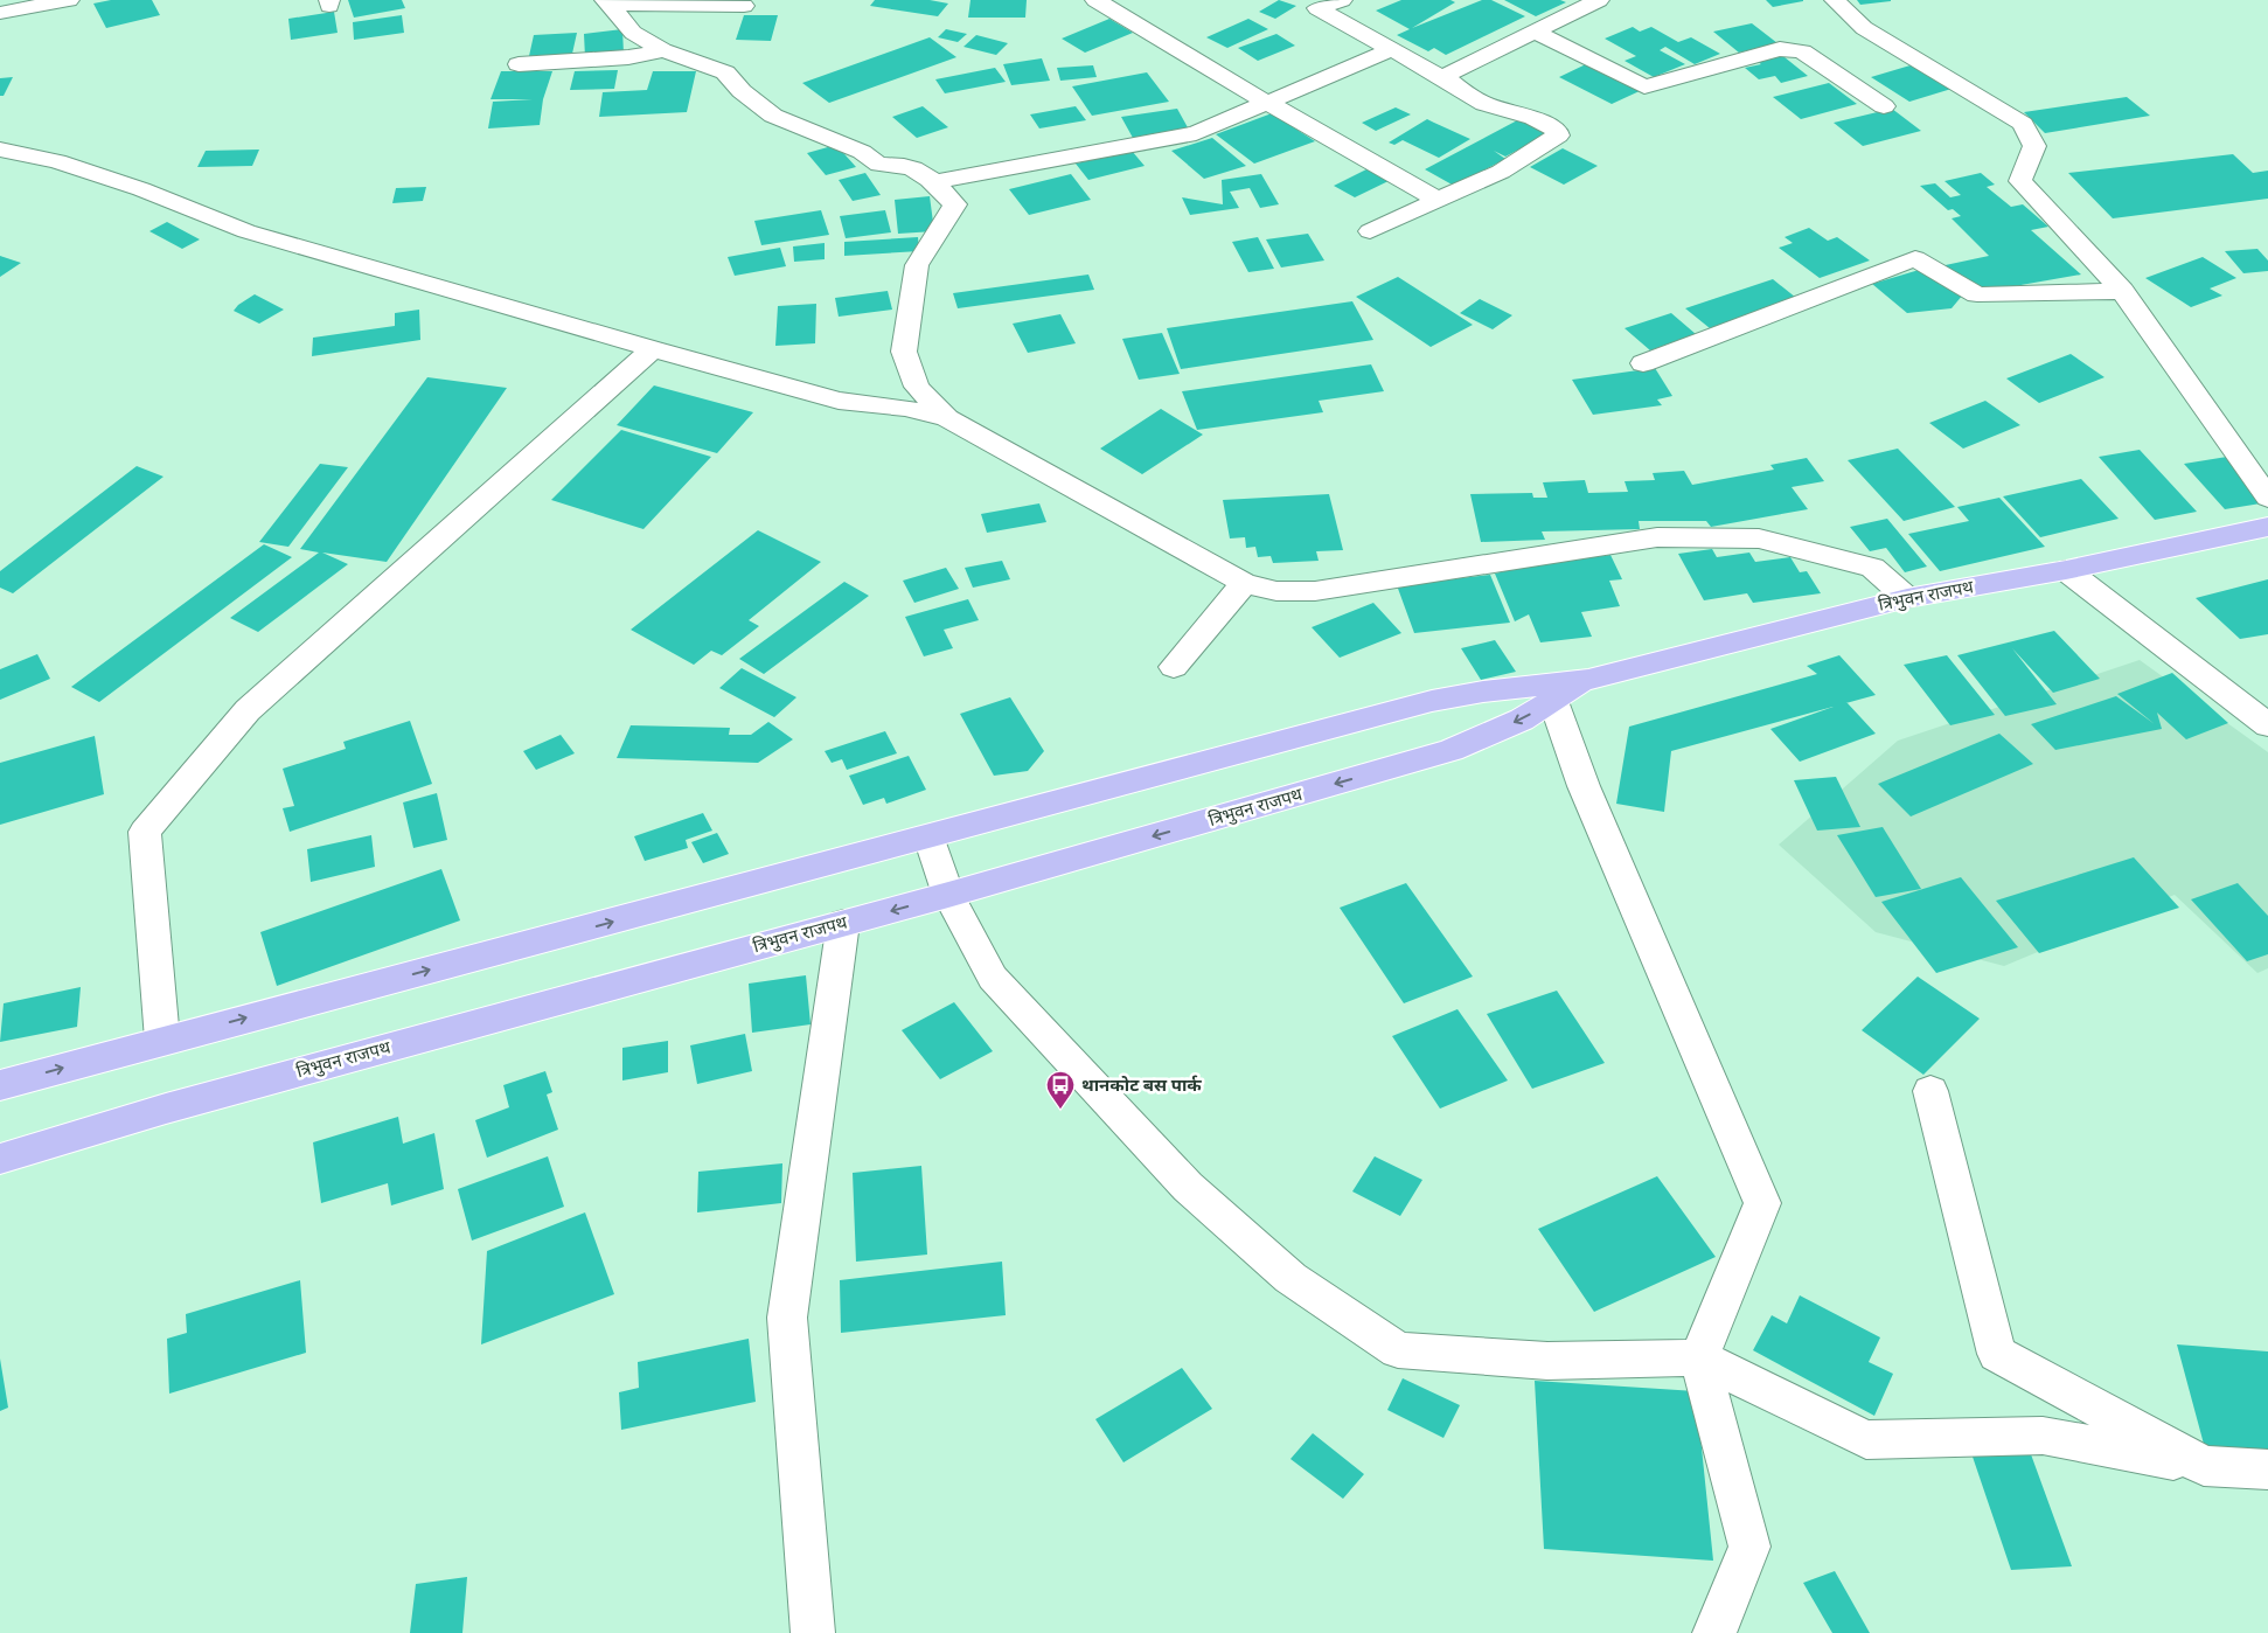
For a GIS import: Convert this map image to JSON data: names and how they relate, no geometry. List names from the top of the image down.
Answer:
{
  "streets": {
    "highway": ["त्रिभुवन राजपथ"]
  },
  "places": {
    "bus stop": ["थानकोट बस पार्क"]
  }
}
